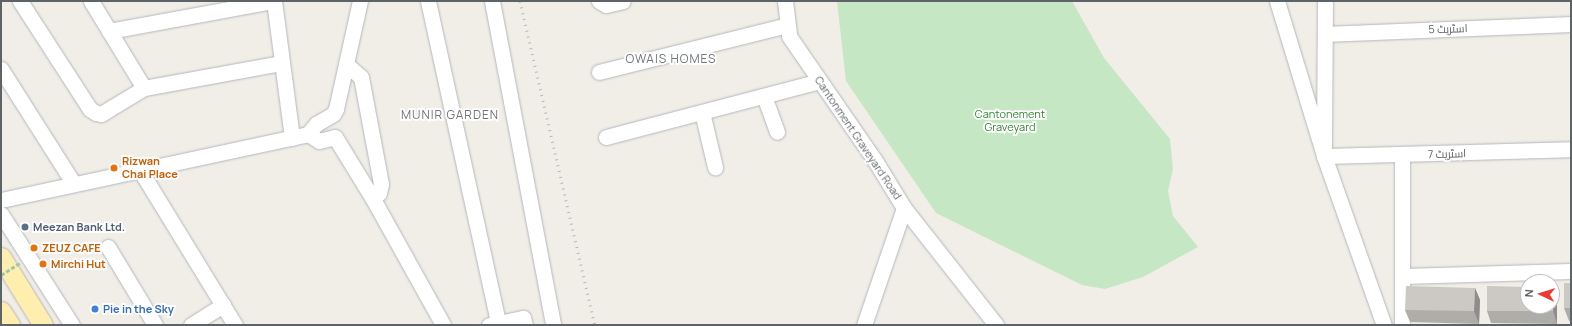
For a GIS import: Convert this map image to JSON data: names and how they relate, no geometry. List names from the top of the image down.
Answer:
{
  "streets": {
    "street": ["اسٹریٹ 5", "Cantonment Graveyard Road", "اسٹریٹ 7"]
  },
  "districts": ["OWAIS HOMES", "MUNIR GARDEN"],
  "parks": ["Cantonement Graveyard"],
  "places": [
    "Rizwan Chai Place",
    "Meezan Bank Ltd.",
    "ZEUZ CAFE",
    "Mirchi Hut",
    "Pie in the Sky"
  ],
  "north": "left"
}
